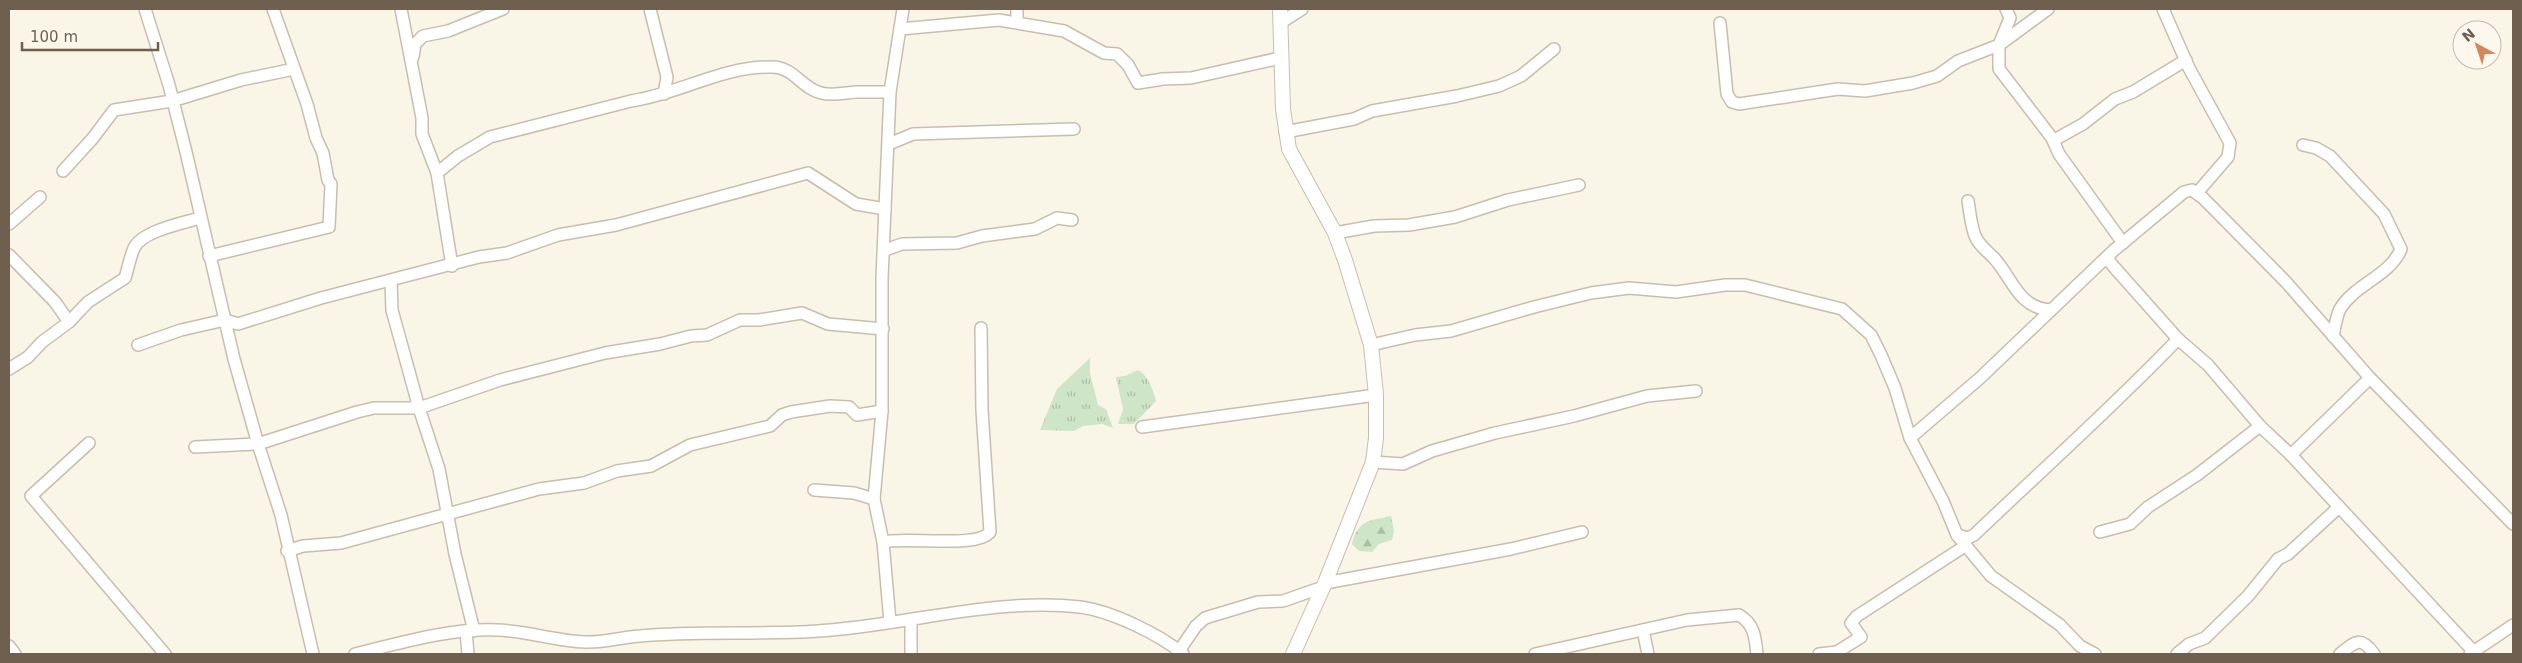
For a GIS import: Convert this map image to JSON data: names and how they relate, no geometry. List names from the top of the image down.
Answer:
{
  "scale_bar": "100 m",
  "north": "top left"
}
